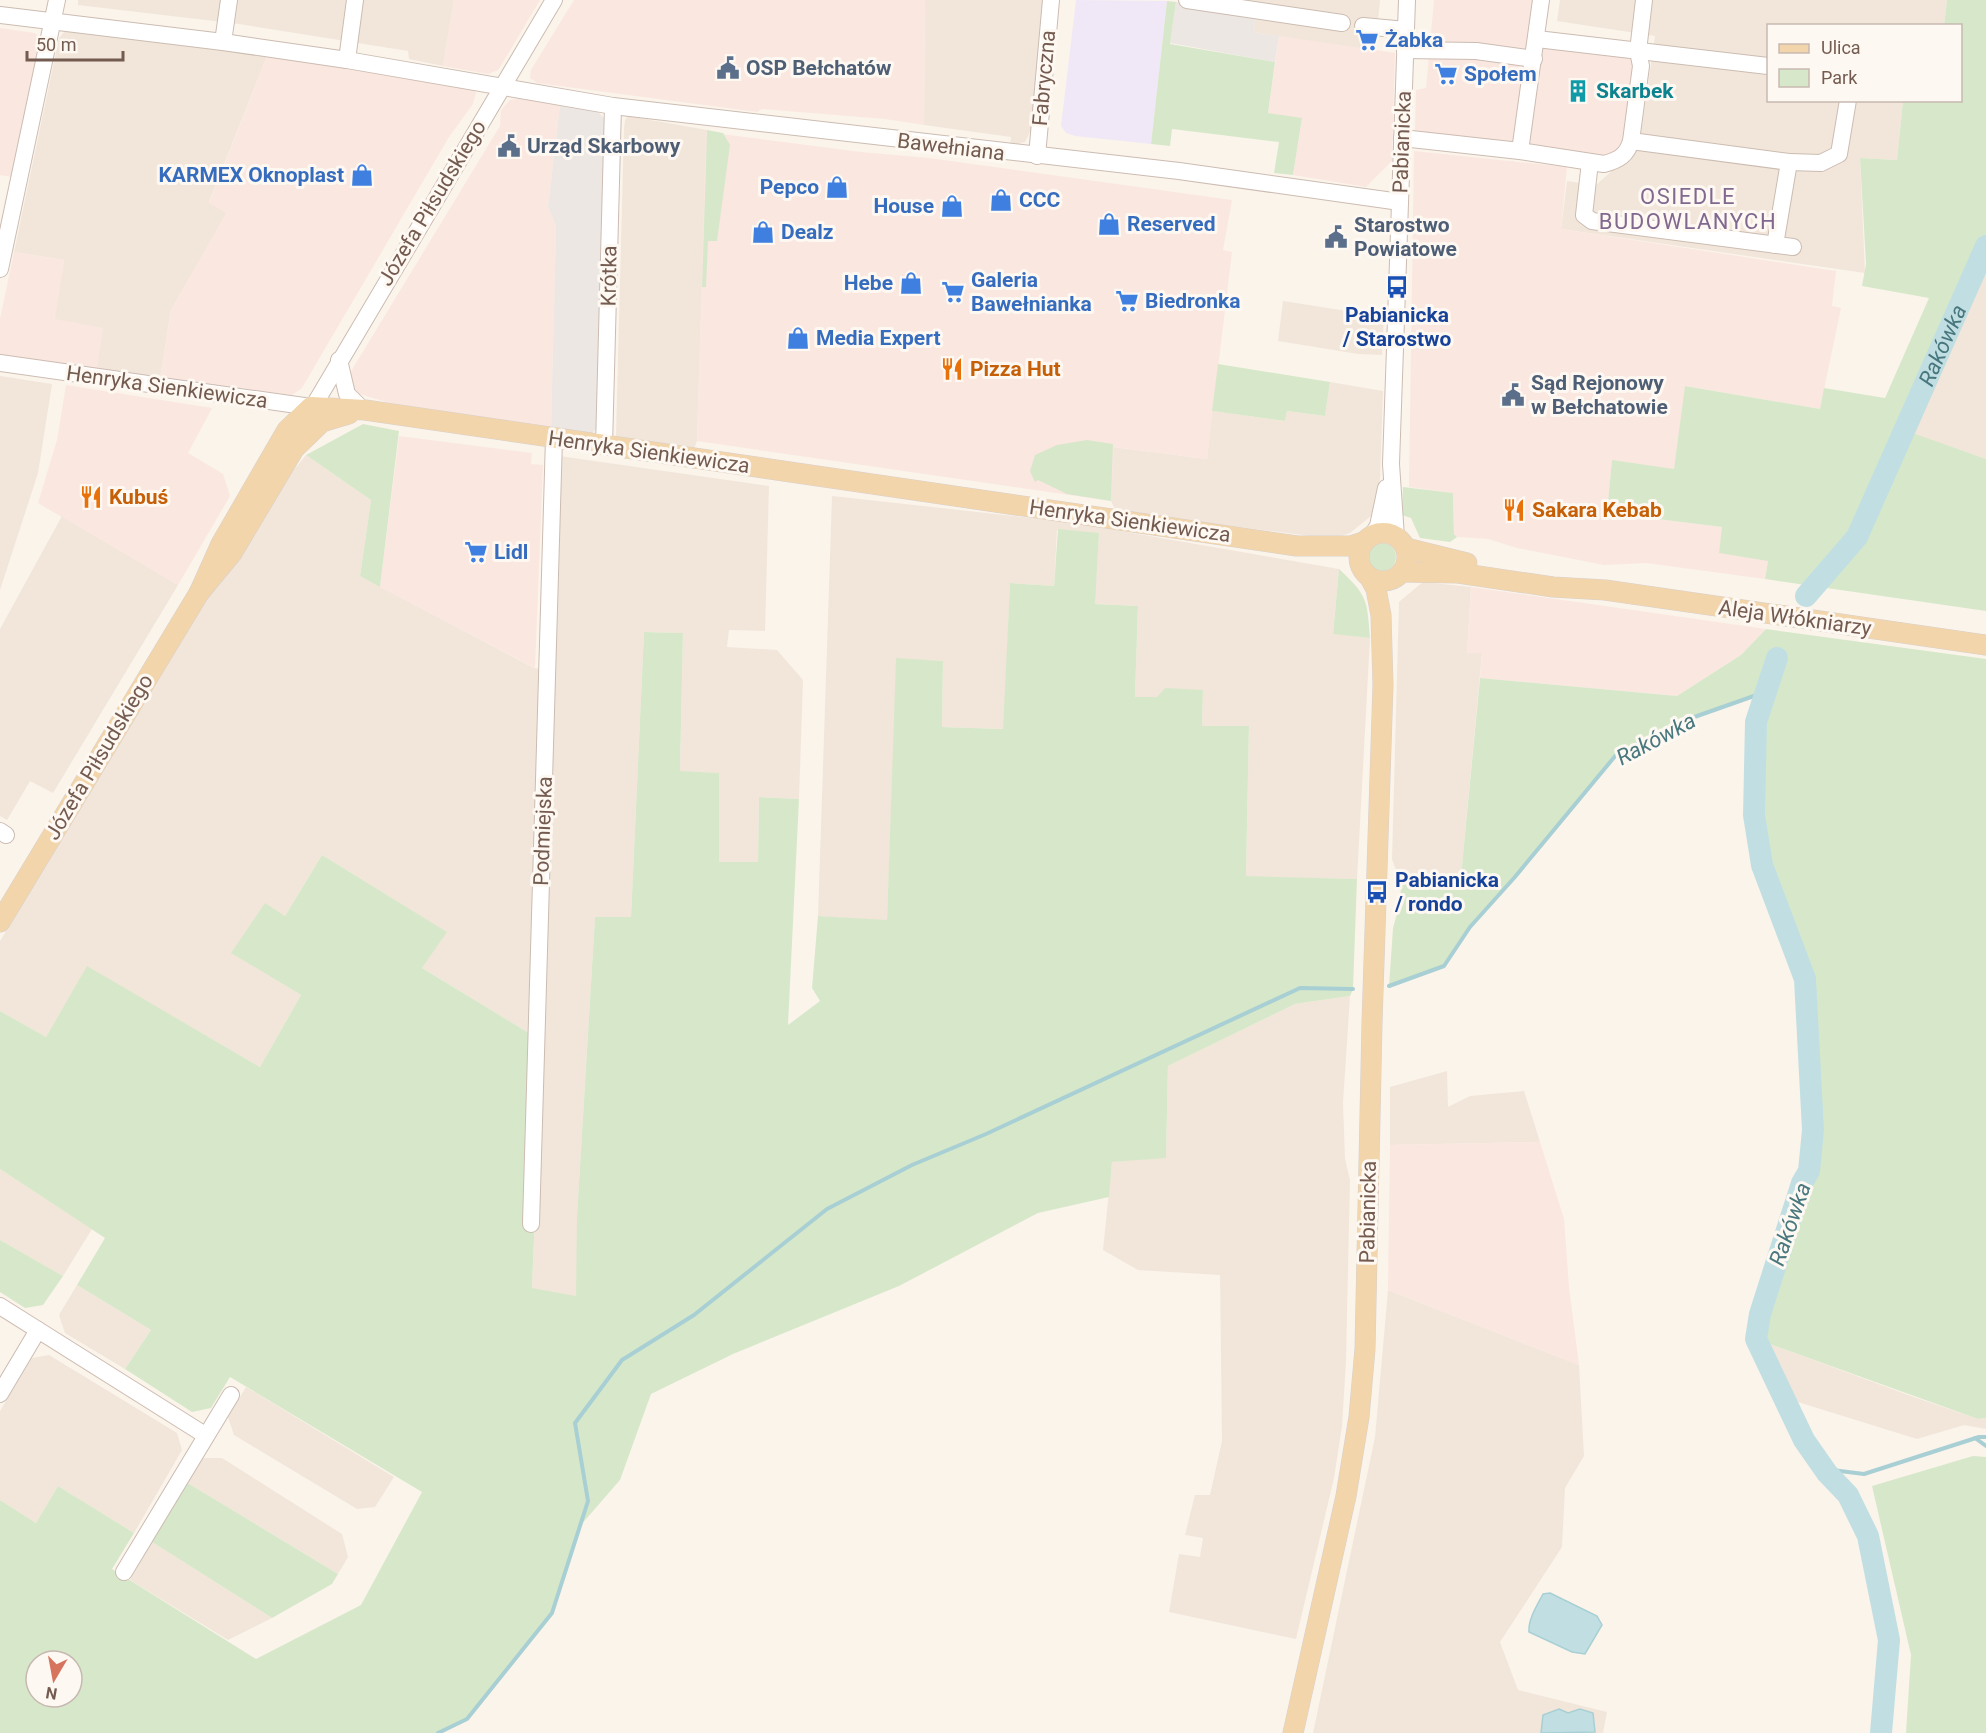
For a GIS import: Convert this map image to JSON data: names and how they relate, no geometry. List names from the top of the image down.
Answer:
{
  "streets": {
    "main road": [
      "Pabianicka",
      "Józefa Piłsudskiego",
      "Henryka Sienkiewicza",
      "Aleja Włókniarzy"
    ],
    "street": [
      "Fabryczna",
      "Bawełniana",
      "Krótka",
      "Podmiejska"
    ]
  },
  "crossings": [
    ["Fabryczna", "Bawełniana"],
    ["Pabianicka", "Bawełniana"],
    ["Pabianicka", "Henryka Sienkiewicza"],
    ["Pabianicka", "Aleja Włókniarzy"],
    ["Bawełniana", "Józefa Piłsudskiego"],
    ["Bawełniana", "Krótka"],
    ["Józefa Piłsudskiego", "Henryka Sienkiewicza"],
    ["Krótka", "Henryka Sienkiewicza"],
    ["Henryka Sienkiewicza", "Aleja Włókniarzy"],
    ["Henryka Sienkiewicza", "Podmiejska"]
  ],
  "districts": ["OSIEDLE BUDOWLANYCH"],
  "water": ["Rakówka"],
  "places": {
    "supermarket": [
      "Żabka",
      "Społem",
      "Galeria Bawełnianka",
      "Biedronka",
      "Lidl"
    ],
    "public building": [
      "OSP Bełchatów",
      "Urząd Skarbowy",
      "Starostwo Powiatowe",
      "Sąd Rejonowy w Bełchatowie"
    ],
    "building": ["Skarbek"],
    "shop": [
      "KARMEX Oknoplast",
      "Pepco",
      "CCC",
      "House",
      "Reserved",
      "Dealz",
      "Hebe",
      "Media Expert"
    ],
    "bus stop": ["Pabianicka / Starostwo", "Pabianicka / rondo"],
    "restaurant": ["Pizza Hut", "Kubuś", "Sakara Kebab"]
  },
  "legend": ["Ulica", "Park"],
  "scale_bar": "50 m",
  "north": "bottom"
}
